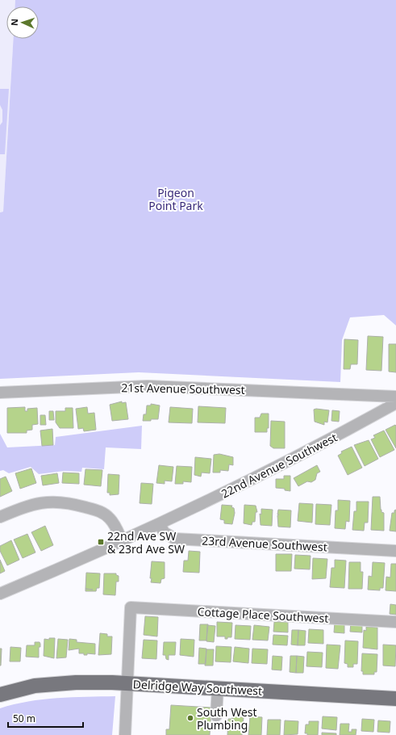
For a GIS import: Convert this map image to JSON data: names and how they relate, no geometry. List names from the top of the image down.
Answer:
{
  "streets": {
    "main road": ["Delridge Way Southwest"],
    "street": [
      "21st Avenue Southwest",
      "22nd Avenue Southwest",
      "23rd Avenue Southwest",
      "Cottage Place Southwest"
    ]
  },
  "crossings": [
    ["22nd Avenue Southwest", "23rd Avenue Southwest"],
    ["Cottage Place Southwest", "Delridge Way Southwest"]
  ],
  "parks": ["Pigeon Point Park"],
  "places": {
    "transit": ["22nd Ave SW & 23rd Ave SW"],
    "other": ["South West Plumbing"]
  },
  "scale_bar": "50 m",
  "north": "left"
}
